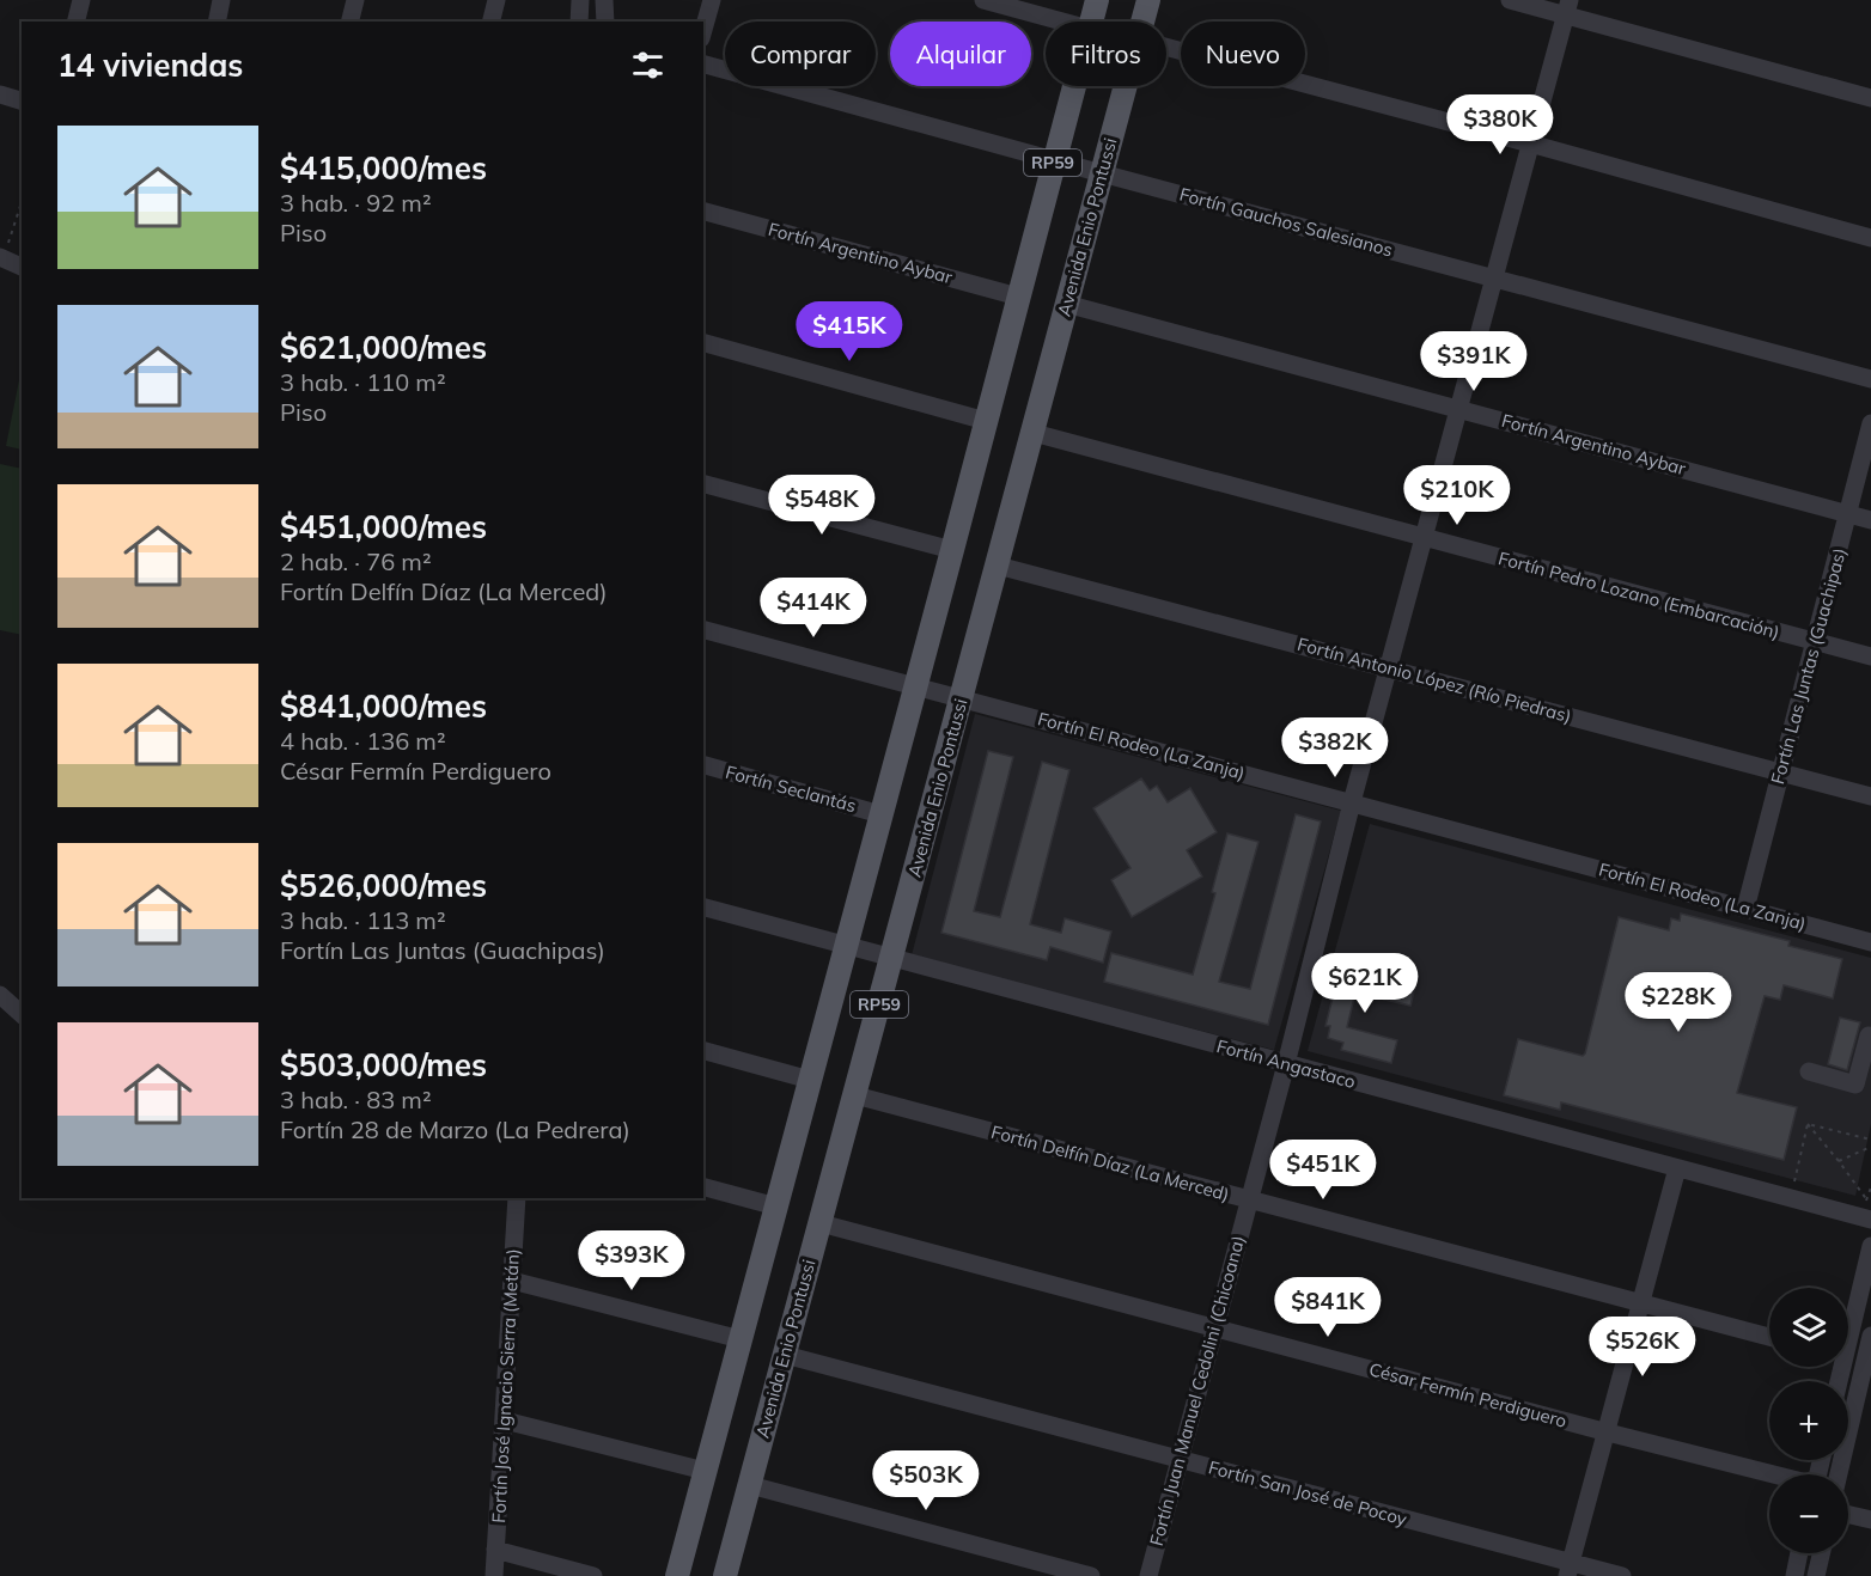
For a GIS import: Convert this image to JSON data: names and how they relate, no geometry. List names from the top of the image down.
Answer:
{
  "streets": {
    "main road": ["RP59", "Avenida Enio Pontussi"],
    "street": [
      "Fortín Gauchos Salesianos",
      "Fortín Argentino Aybar",
      "Fortín Pedro Lozano (Embarcación)",
      "Fortín Las Juntas (Guachipas)",
      "Fortín Antonio López (Río Piedras)",
      "Fortín El Rodeo (La Zanja)",
      "Fortín Seclantás",
      "Fortín Angastaco",
      "Fortín Delfín Díaz (La Merced)",
      "Fortín José Ignacio Sierra (Metán)",
      "Fortín Juan Manuel Cedolini (Chicoana)",
      "César Fermín Perdiguero",
      "Fortín San José de Pocoy"
    ]
  },
  "crossings": [
    ["RP59", "Fortín Gauchos Salesianos"],
    ["RP59", "Fortín Argentino Aybar"],
    ["RP59", "Fortín El Rodeo (La Zanja)"],
    ["RP59", "Fortín Seclantás"],
    ["RP59", "Fortín Angastaco"],
    ["Fortín Gauchos Salesianos", "Avenida Enio Pontussi"],
    ["Fortín Gauchos Salesianos", "Fortín Juan Manuel Cedolini (Chicoana)"],
    ["Avenida Enio Pontussi", "Fortín Argentino Aybar"],
    ["Avenida Enio Pontussi", "Fortín Pedro Lozano (Embarcación)"],
    ["Avenida Enio Pontussi", "Fortín Antonio López (Río Piedras)"],
    ["Avenida Enio Pontussi", "Fortín El Rodeo (La Zanja)"],
    ["Avenida Enio Pontussi", "Fortín Angastaco"],
    ["Avenida Enio Pontussi", "Fortín Delfín Díaz (La Merced)"],
    ["Avenida Enio Pontussi", "César Fermín Perdiguero"],
    ["Avenida Enio Pontussi", "Fortín San José de Pocoy"],
    ["Fortín Argentino Aybar", "Fortín Las Juntas (Guachipas)"],
    ["Fortín Argentino Aybar", "Fortín Juan Manuel Cedolini (Chicoana)"],
    ["Fortín Pedro Lozano (Embarcación)", "Fortín Las Juntas (Guachipas)"],
    ["Fortín Pedro Lozano (Embarcación)", "Fortín Juan Manuel Cedolini (Chicoana)"],
    ["Fortín Las Juntas (Guachipas)", "Fortín Antonio López (Río Piedras)"],
    ["Fortín Las Juntas (Guachipas)", "Fortín El Rodeo (La Zanja)"],
    ["Fortín Antonio López (Río Piedras)", "Fortín Juan Manuel Cedolini (Chicoana)"],
    ["Fortín El Rodeo (La Zanja)", "Fortín Juan Manuel Cedolini (Chicoana)"],
    ["Fortín Angastaco", "Fortín Juan Manuel Cedolini (Chicoana)"],
    ["Fortín Delfín Díaz (La Merced)", "Fortín Juan Manuel Cedolini (Chicoana)"],
    ["Fortín Juan Manuel Cedolini (Chicoana)", "César Fermín Perdiguero"],
    ["Fortín Juan Manuel Cedolini (Chicoana)", "Fortín San José de Pocoy"]
  ],
  "page": {
    "chip": [
      "Comprar",
      "Alquilar",
      "Filtros",
      "Nuevo"
    ],
    "heading": "14 viviendas",
    "price": [
      "$380K",
      "$415K",
      "$391K",
      "$210K",
      "$548K",
      "$414K",
      "$382K",
      "$621K",
      "$228K",
      "$451K",
      "$393K",
      "$841K",
      "$526K",
      "$503K"
    ],
    "list": [
      {
        "name": "$415,000/mes",
        "note": "3 hab. · 92 m² · Piso"
      },
      {
        "name": "$621,000/mes",
        "note": "3 hab. · 110 m² · Piso"
      },
      {
        "name": "$451,000/mes",
        "note": "2 hab. · 76 m² · Fortín Delfín Díaz (La Merced)"
      },
      {
        "name": "$841,000/mes",
        "note": "4 hab. · 136 m² · César Fermín Perdiguero"
      },
      {
        "name": "$526,000/mes",
        "note": "3 hab. · 113 m² · Fortín Las Juntas (Guachipas)"
      },
      {
        "name": "$503,000/mes",
        "note": "3 hab. · 83 m² · Fortín 28 de Marzo (La Pedrera)"
      }
    ],
    "map_buttons": ["+", "−"]
  }
}
